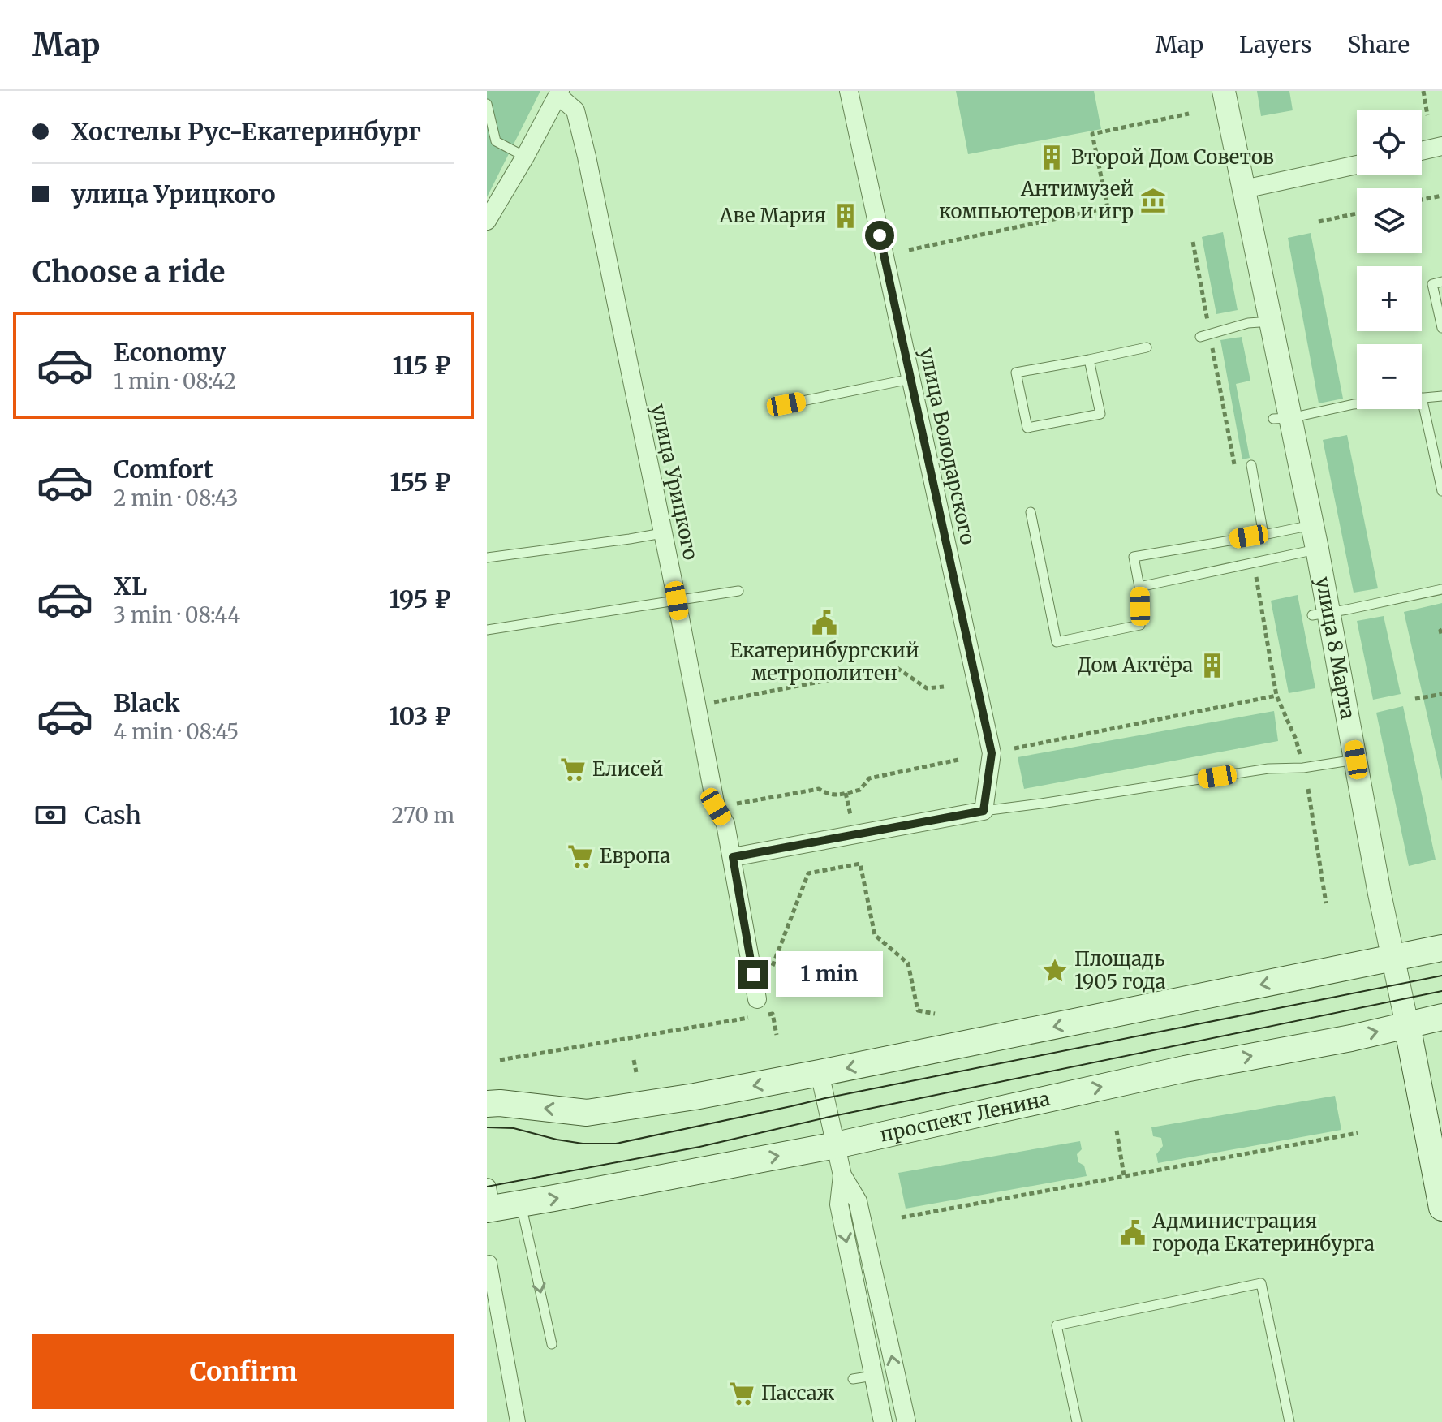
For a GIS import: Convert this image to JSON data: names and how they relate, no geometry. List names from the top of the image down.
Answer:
{
  "streets": {
    "main road": ["улица 8 Марта", "проспект Ленина"],
    "street": ["улица Володарского", "улица Урицкого"]
  },
  "crossings": [
    ["улица 8 Марта", "проспект Ленина"]
  ],
  "places": {
    "building": ["Второй Дом Советов", "Аве Мария", "Дом Актёра"],
    "museum": ["Антимузей компьютеров и игр"],
    "public building": ["Екатеринбургский метрополитен", "Администрация города Екатеринбурга"],
    "supermarket": ["Елисей", "Европа", "Пассаж"],
    "place": ["Площадь 1905 года"]
  },
  "page": {
    "header": "Map",
    "nav": ["Map", "Layers", "Share"],
    "banner": ["Хостелы Рус-Екатеринбург", "улица Урицкого"],
    "map_buttons": ["+", "−"],
    "heading": "Choose a ride",
    "list": [
      {
        "name": "Economy",
        "note": "1 min · 08:42",
        "value": "115 ₽"
      },
      {
        "name": "Comfort",
        "note": "2 min · 08:43",
        "value": "155 ₽"
      },
      {
        "name": "XL",
        "note": "3 min · 08:44",
        "value": "195 ₽"
      },
      {
        "name": "Black",
        "note": "4 min · 08:45",
        "value": "103 ₽"
      }
    ],
    "pay": ["Cash", "270 m"],
    "bubble": "1 min",
    "buttons": "Confirm"
  }
}
